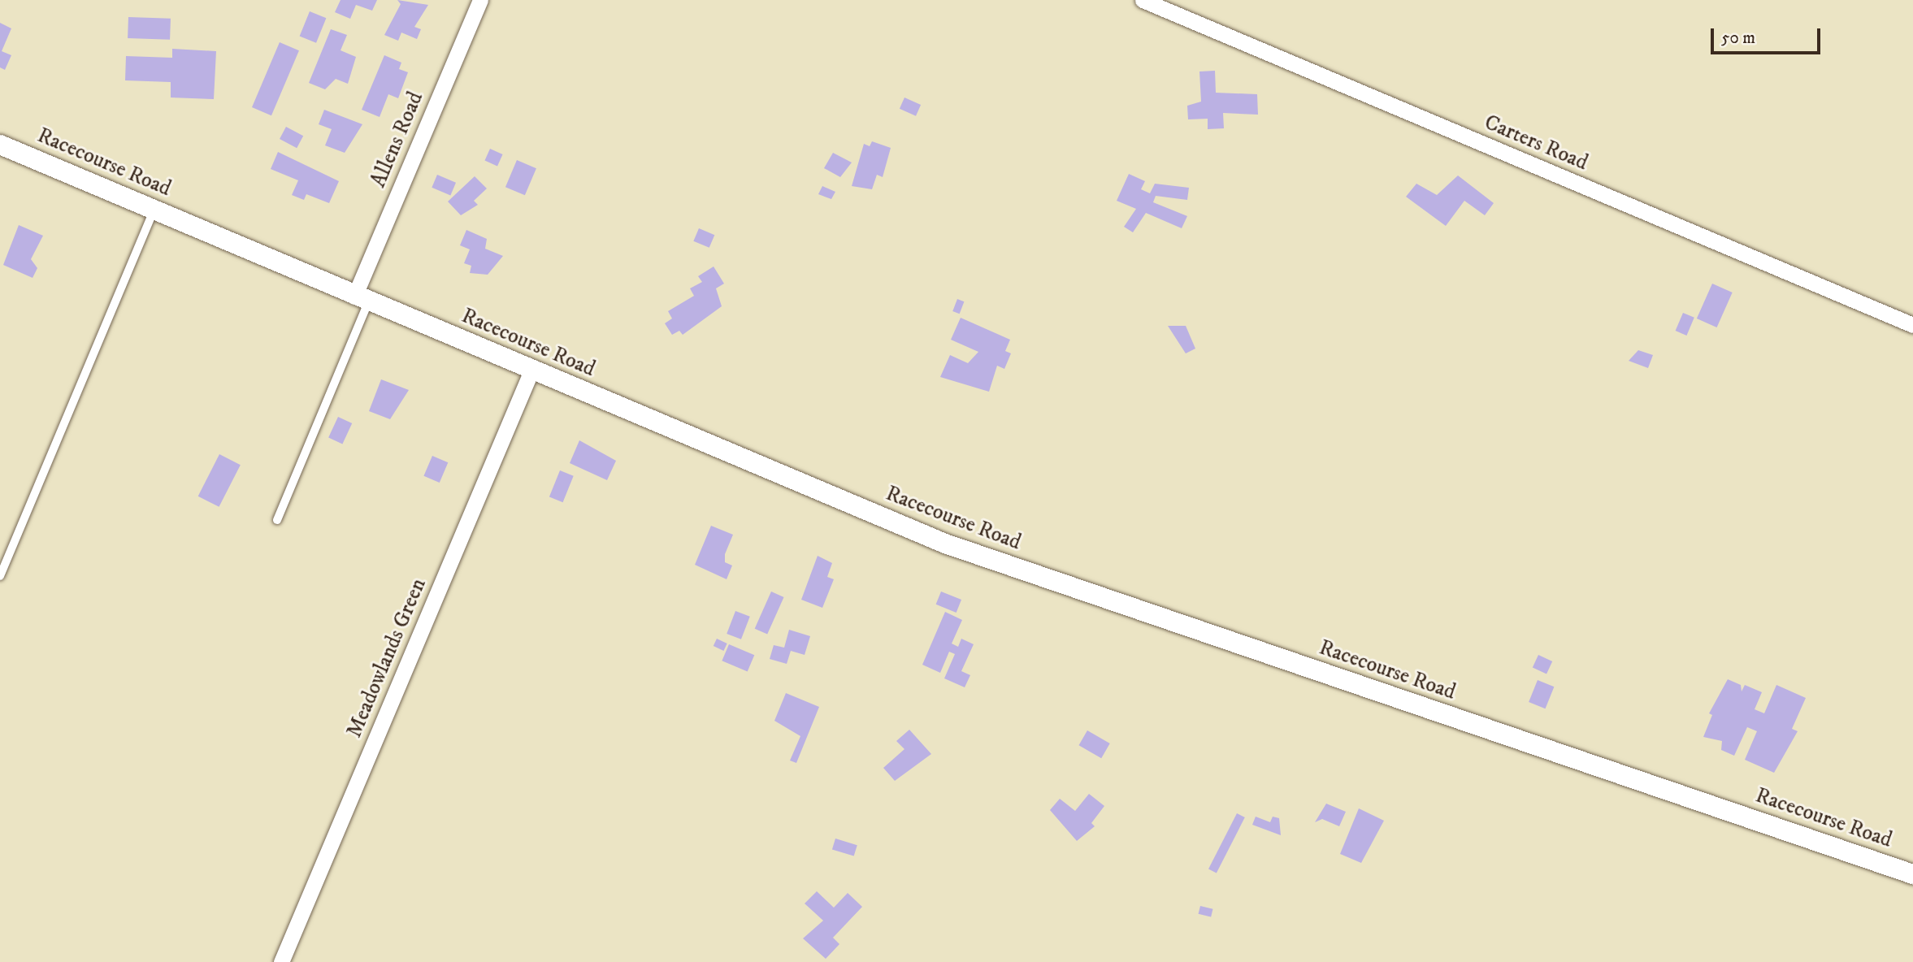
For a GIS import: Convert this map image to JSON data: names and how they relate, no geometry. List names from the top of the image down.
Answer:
{
  "streets": {
    "street": [
      "Allens Road",
      "Carters Road",
      "Racecourse Road",
      "Meadowlands Green"
    ]
  },
  "crossings": [
    ["Allens Road", "Racecourse Road"],
    ["Racecourse Road", "Meadowlands Green"]
  ],
  "scale_bar": "50 m"
}
